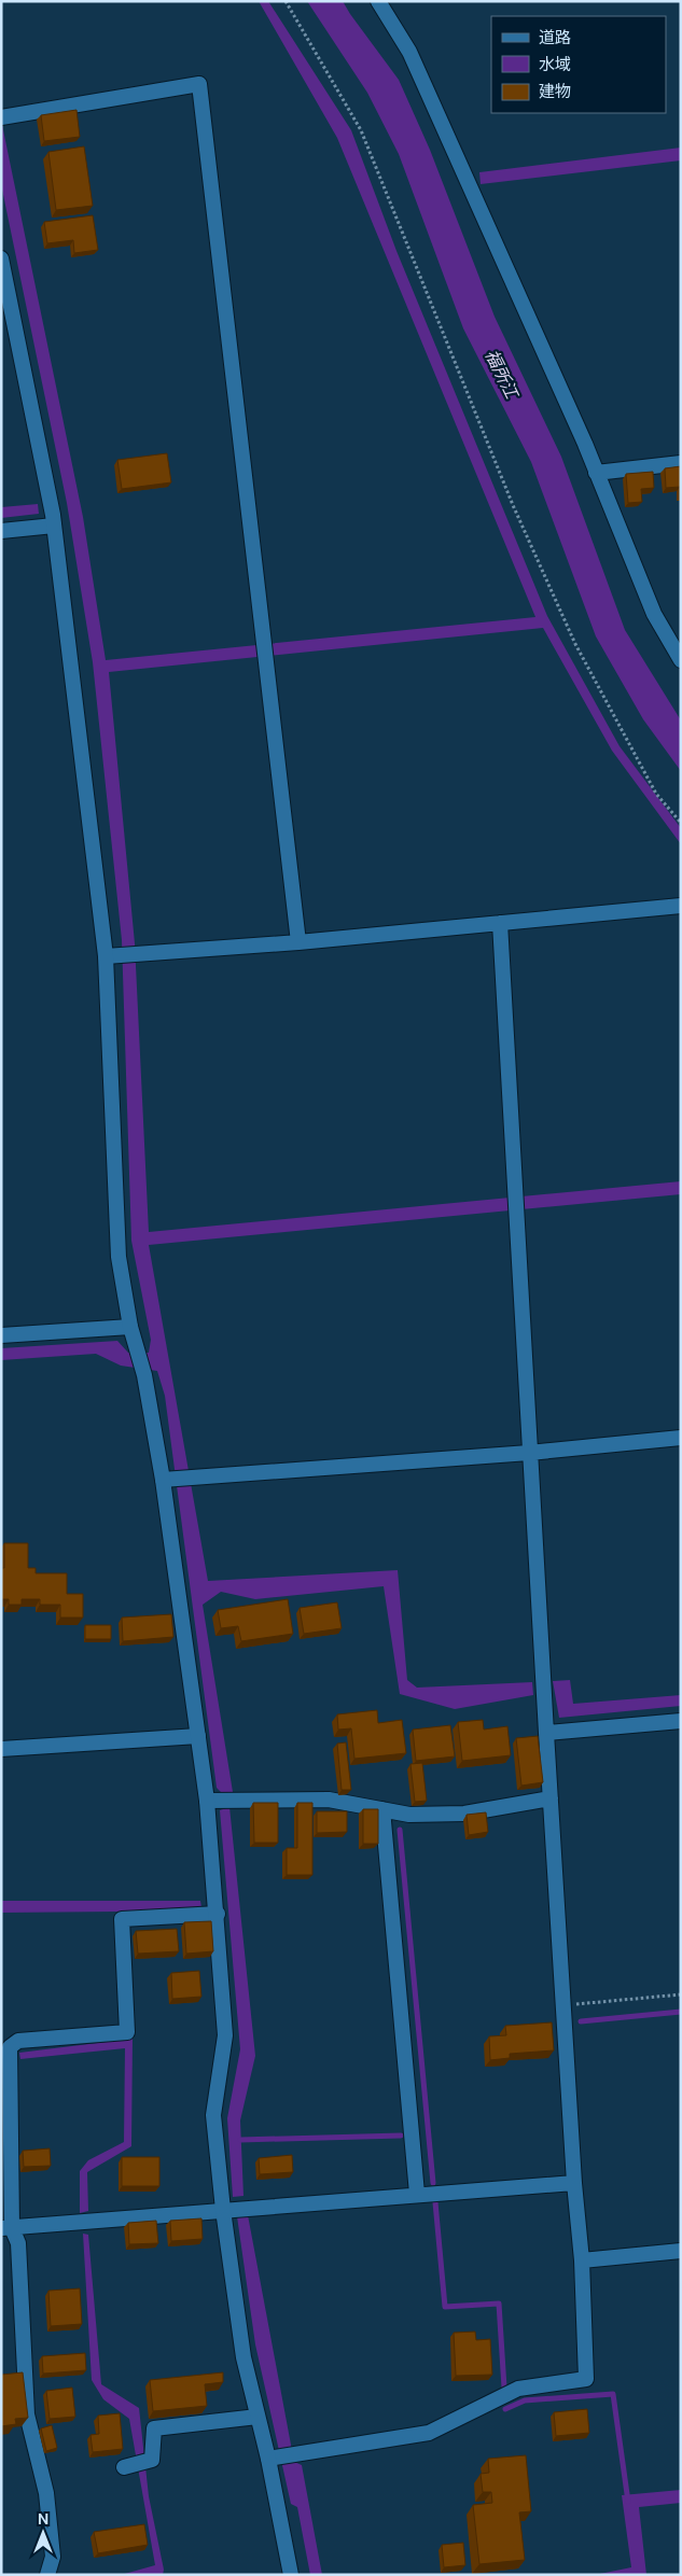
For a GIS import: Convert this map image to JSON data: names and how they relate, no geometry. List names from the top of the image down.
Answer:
{
  "water": ["福所江"],
  "legend": ["道路", "水域", "建物"],
  "north": "top"
}
